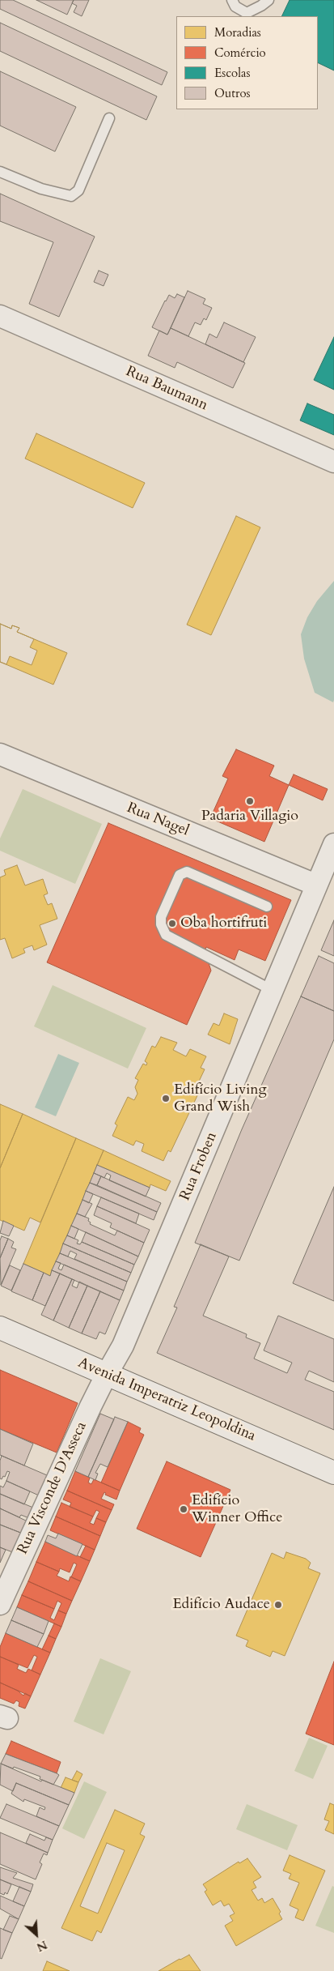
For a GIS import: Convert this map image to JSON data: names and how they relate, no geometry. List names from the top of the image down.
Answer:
{
  "streets": {
    "main road": ["Avenida Imperatriz Leopoldina"],
    "street": [
      "Rua Baumann",
      "Rua Nagel",
      "Rua Froben",
      "Rua Visconde D'Asseca"
    ]
  },
  "crossings": [
    ["Rua Nagel", "Rua Froben"],
    ["Rua Froben", "Avenida Imperatriz Leopoldina"],
    ["Rua Froben", "Rua Visconde D'Asseca"],
    ["Avenida Imperatriz Leopoldina", "Rua Visconde D'Asseca"]
  ],
  "places": [
    "Padaria Villagio",
    "Oba hortifruti",
    "Edifício Living Grand Wish",
    "Edifício Winner Office",
    "Edifício Audace"
  ],
  "legend": [
    "Moradias",
    "Comércio",
    "Escolas",
    "Outros"
  ],
  "north": "bottom right"
}
